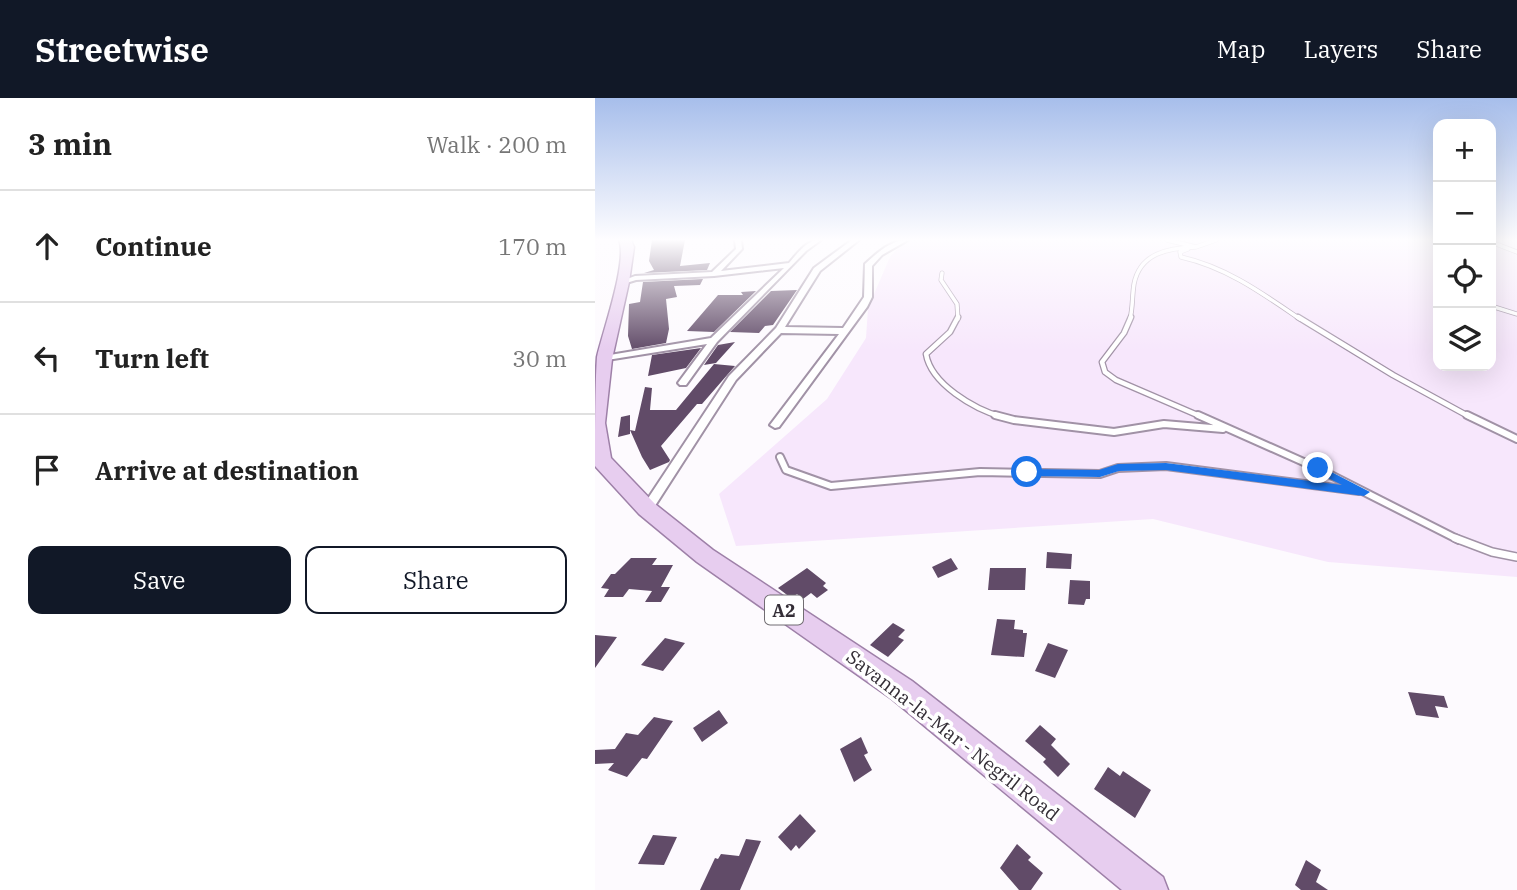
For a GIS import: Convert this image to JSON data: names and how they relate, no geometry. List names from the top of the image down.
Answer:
{
  "streets": {
    "main road": ["A2", "Savanna-la-Mar - Negril Road"]
  },
  "page": {
    "header": "Streetwise",
    "nav": ["Map", "Layers", "Share"],
    "heading": ["3 min", "Walk · 200 m"],
    "map_buttons": ["+", "−"],
    "list": [
      ["Continue", "170 m"],
      ["Turn left", "30 m"],
      "Arrive at destination"
    ],
    "buttons": ["Save", "Share"]
  }
}
